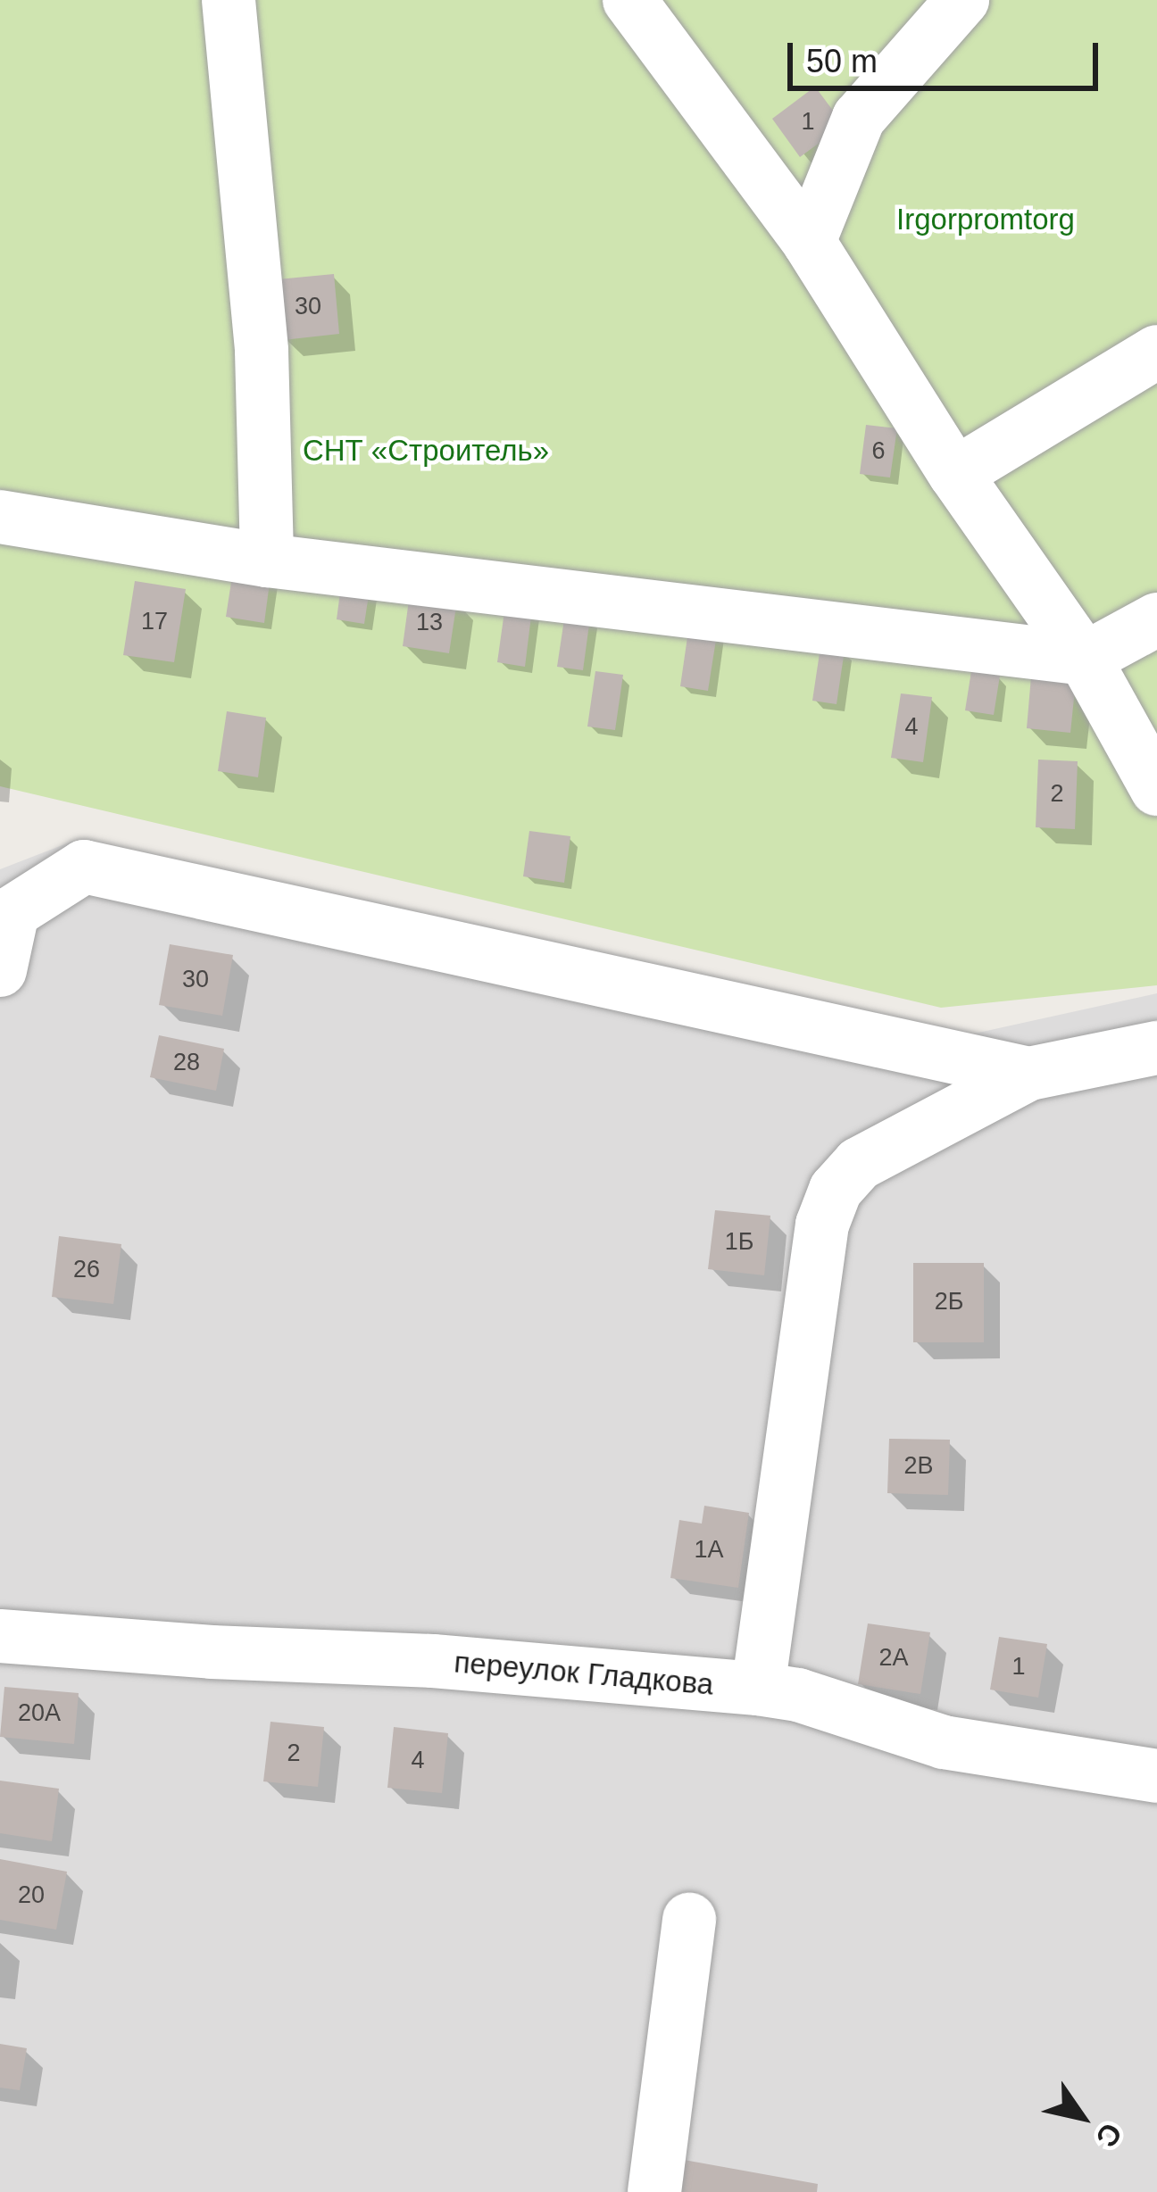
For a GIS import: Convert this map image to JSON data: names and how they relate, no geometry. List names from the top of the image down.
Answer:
{
  "streets": {
    "street": ["переулок Гладкова"]
  },
  "parks": ["Irgorpromtorg", "СНТ «Строитель»"],
  "house_numbers": [
    "1",
    "30",
    "6",
    "17",
    "13",
    "4",
    "2",
    "30",
    "28",
    "1Б",
    "26",
    "2Б",
    "2В",
    "1А",
    "2А",
    "1",
    "20А",
    "2",
    "4",
    "20"
  ],
  "scale_bar": "50 m",
  "north": "bottom right"
}
